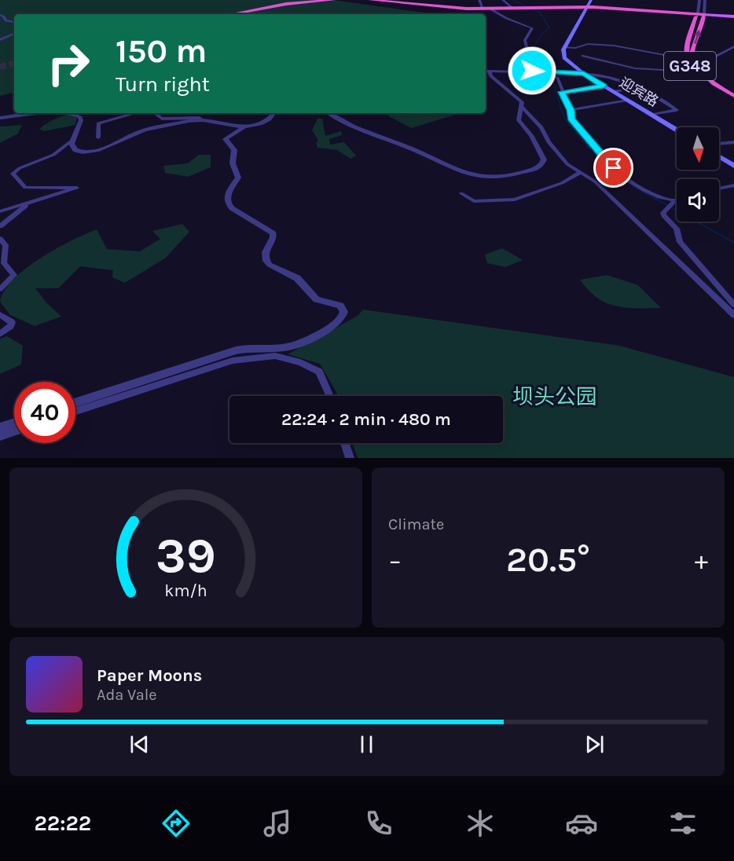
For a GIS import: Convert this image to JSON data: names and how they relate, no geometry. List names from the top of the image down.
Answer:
{
  "streets": {
    "highway": ["G348"],
    "main road": ["迎宾路"]
  },
  "parks": ["坝头公园"],
  "north": "bottom",
  "page": {
    "turn": ["150 m", "Turn right"],
    "limit": "40",
    "trip": "22:24 · 2 min · 480 m",
    "tile": "Climate",
    "heat": ["−", "20.5°", "+"],
    "song": ["Paper Moons", "Ada Vale"],
    "tabs": "22:22",
    "gauge": ["39", "km/h"]
  }
}
